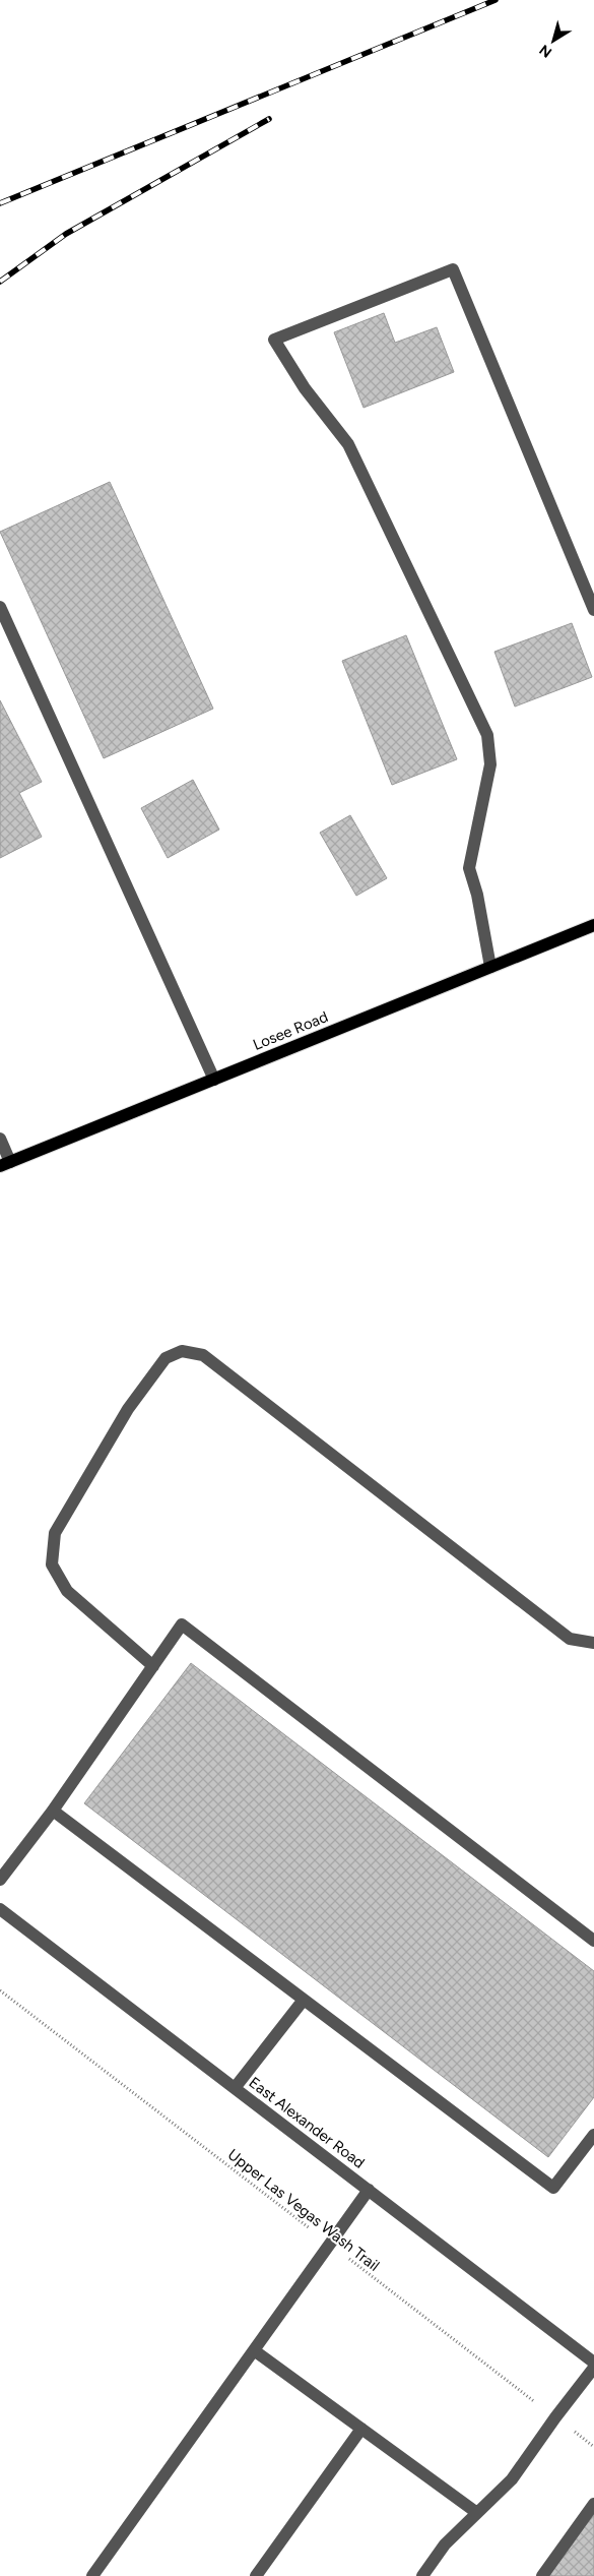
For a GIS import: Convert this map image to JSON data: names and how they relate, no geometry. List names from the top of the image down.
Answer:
{
  "streets": {
    "main road": ["Losee Road"],
    "street": ["East Alexander Road"],
    "path": ["Upper Las Vegas Wash Trail"]
  },
  "north": "bottom left"
}
